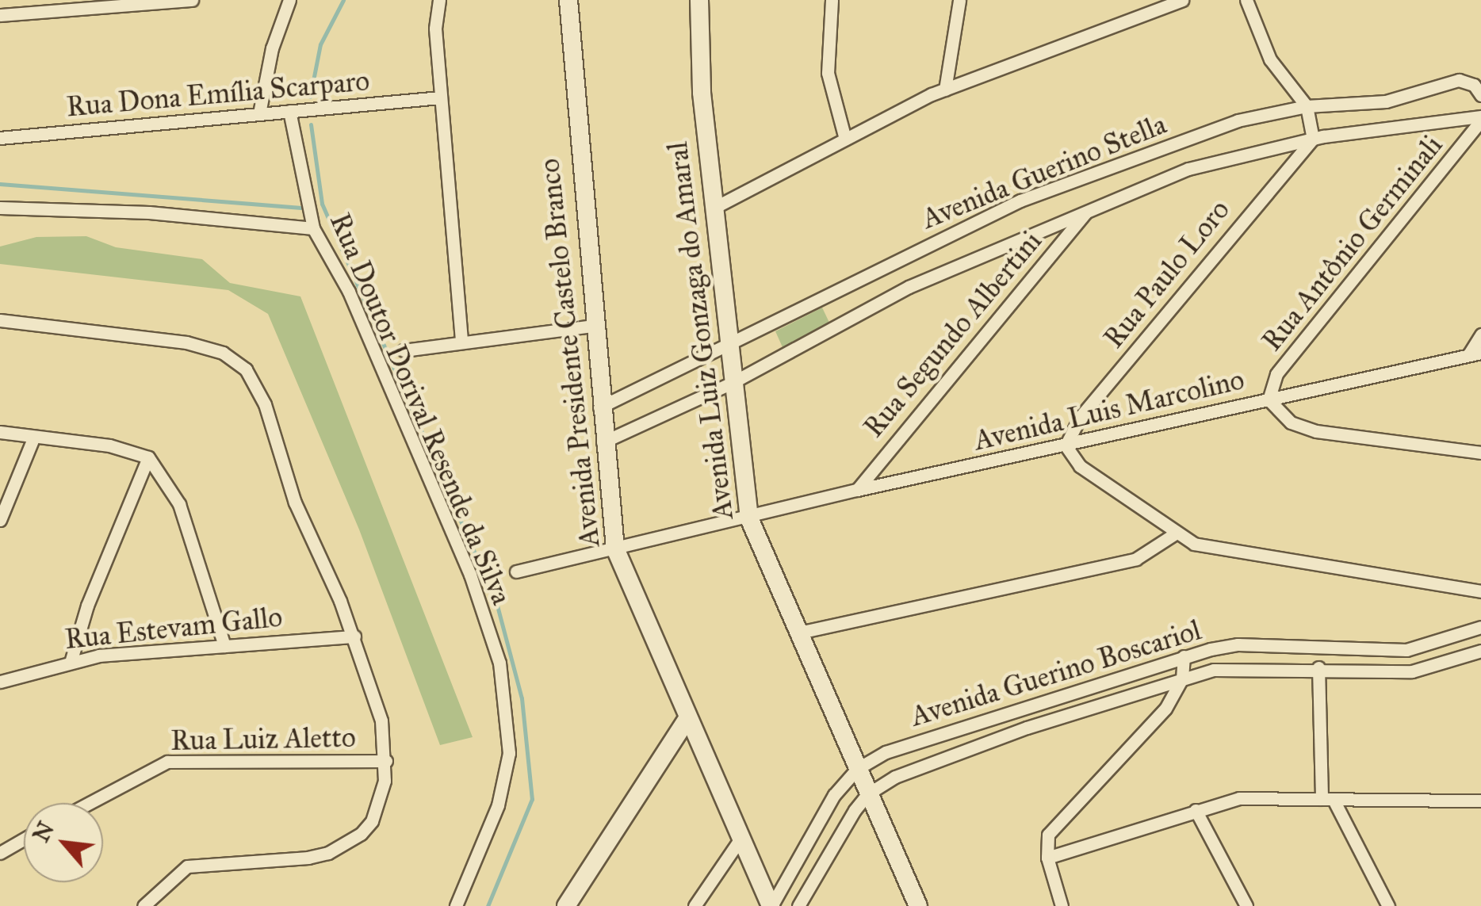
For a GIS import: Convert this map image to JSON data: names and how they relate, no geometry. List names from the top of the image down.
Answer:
{
  "streets": {
    "street": [
      "Rua Dona Emília Scarparo",
      "Avenida Guerino Stella",
      "Rua Antônio Germinali",
      "Rua Paulo Loro",
      "Avenida Luiz Gonzaga do Amaral",
      "Rua Segundo Albertini",
      "Avenida Presidente Castelo Branco",
      "Rua Doutor Dorival Resende da Silva",
      "Avenida Luis Marcolino",
      "Rua Estevam Gallo",
      "Avenida Guerino Boscariol",
      "Rua Luiz Aletto"
    ]
  },
  "crossings": [
    ["Rua Dona Emília Scarparo", "Rua Doutor Dorival Resende da Silva"],
    ["Avenida Guerino Stella", "Rua Antônio Germinali"],
    ["Avenida Guerino Stella", "Rua Paulo Loro"],
    ["Avenida Guerino Stella", "Avenida Luiz Gonzaga do Amaral"],
    ["Avenida Guerino Stella", "Rua Segundo Albertini"],
    ["Avenida Guerino Stella", "Avenida Presidente Castelo Branco"],
    ["Rua Antônio Germinali", "Avenida Luis Marcolino"],
    ["Rua Paulo Loro", "Avenida Luis Marcolino"],
    ["Avenida Luiz Gonzaga do Amaral", "Avenida Luis Marcolino"],
    ["Avenida Luiz Gonzaga do Amaral", "Avenida Guerino Boscariol"],
    ["Rua Segundo Albertini", "Avenida Luis Marcolino"],
    ["Avenida Presidente Castelo Branco", "Avenida Luis Marcolino"],
    ["Avenida Presidente Castelo Branco", "Avenida Guerino Boscariol"]
  ],
  "north": "top left"
}
